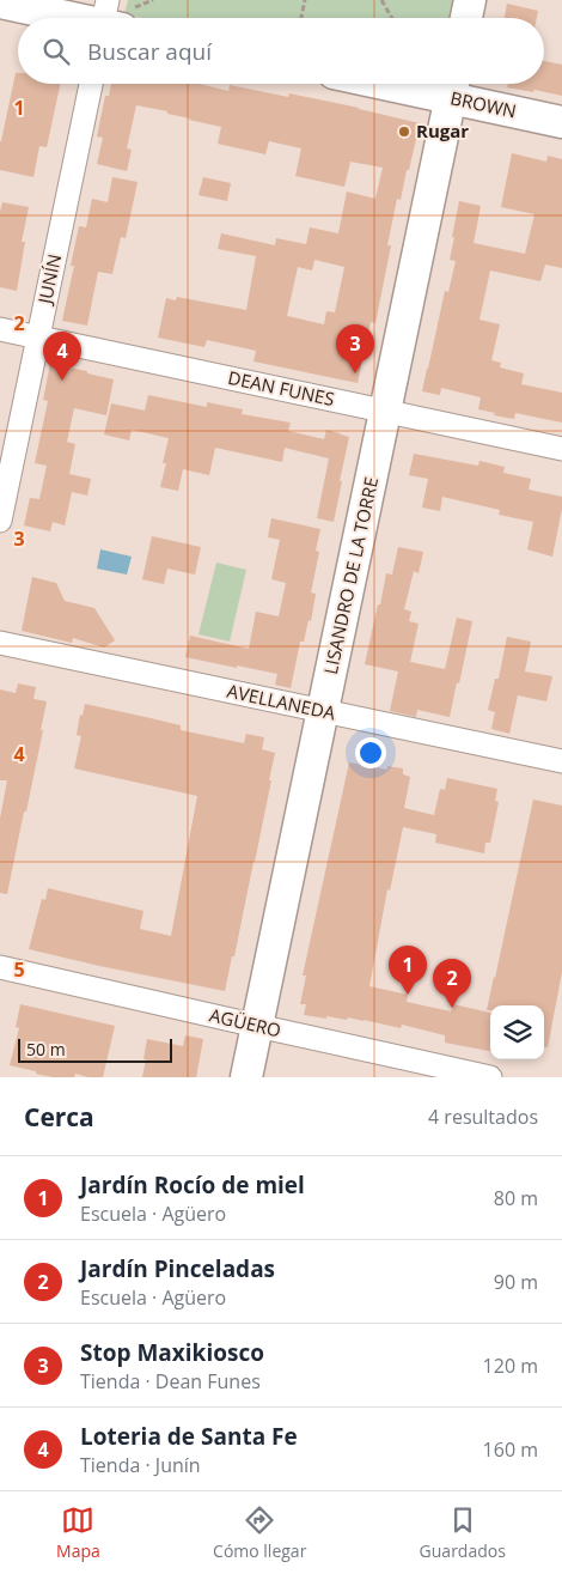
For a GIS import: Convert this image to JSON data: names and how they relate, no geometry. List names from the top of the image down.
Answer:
{
  "streets": {
    "main road": ["BROWN", "LISANDRO DE LA TORRE"],
    "street": [
      "JUNÍN",
      "DEAN FUNES",
      "AVELLANEDA",
      "AGÜERO"
    ]
  },
  "crossings": [
    ["BROWN", "LISANDRO DE LA TORRE"],
    ["JUNÍN", "DEAN FUNES"],
    ["DEAN FUNES", "LISANDRO DE LA TORRE"],
    ["LISANDRO DE LA TORRE", "AVELLANEDA"],
    ["LISANDRO DE LA TORRE", "AGÜERO"]
  ],
  "places": ["Rugar"],
  "scale_bar": "50 m",
  "page": {
    "search": "Buscar aquí",
    "pins": [
      "3",
      "4",
      "1",
      "2"
    ],
    "scale": "50 m",
    "heading": ["Cerca", "4 resultados"],
    "list": [
      {
        "mark": "1",
        "name": "Jardín Rocío de miel",
        "note": "Escuela · Agüero",
        "value": "80 m"
      },
      {
        "mark": "2",
        "name": "Jardín Pinceladas",
        "note": "Escuela · Agüero",
        "value": "90 m"
      },
      {
        "mark": "3",
        "name": "Stop Maxikiosco",
        "note": "Tienda · Dean Funes",
        "value": "120 m"
      },
      {
        "mark": "4",
        "name": "Loteria de Santa Fe",
        "note": "Tienda · Junín",
        "value": "160 m"
      }
    ],
    "nav": ["Mapa", "Cómo llegar", "Guardados"]
  },
  "grid": {
    "rows": [
      "1",
      "2",
      "3",
      "4",
      "5"
    ]
  }
}
